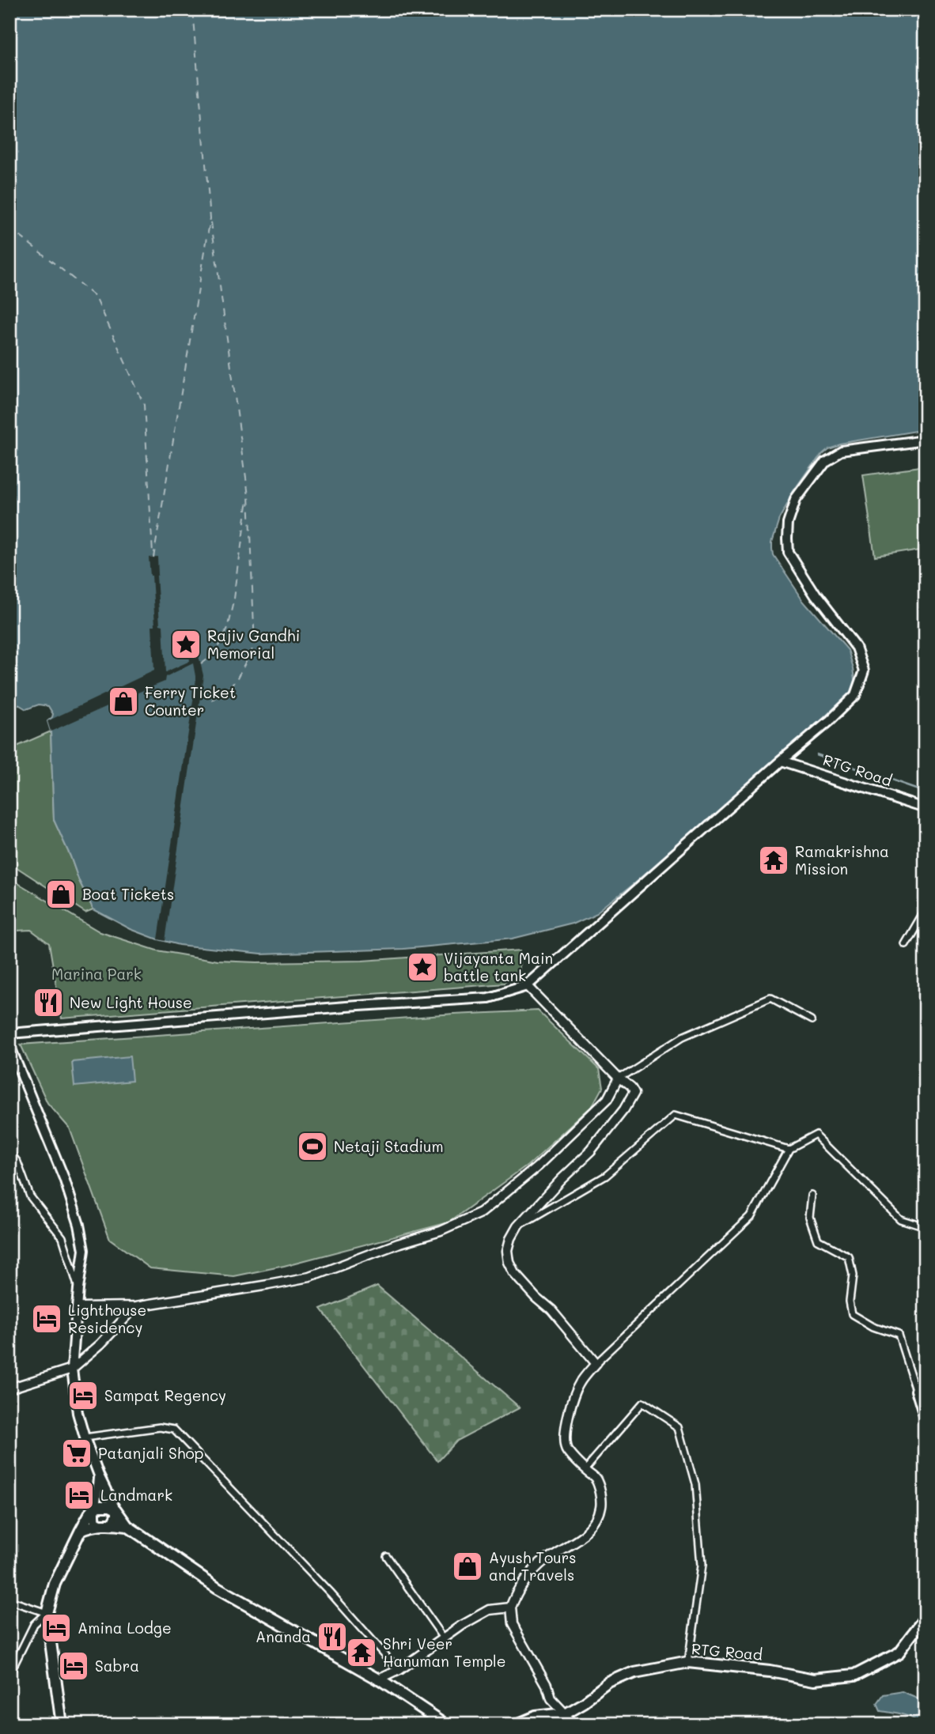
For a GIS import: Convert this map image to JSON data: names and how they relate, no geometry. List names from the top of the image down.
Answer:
{
  "streets": {
    "main road": ["RTG Road"]
  },
  "parks": ["Marina Park"],
  "places": {
    "place": ["Rajiv Gandhi Memorial", "Vijayanta Main battle tank"],
    "shop": ["Ferry Ticket Counter", "Boat Tickets", "Ayush Tours and Travels"],
    "temple": ["Ramakrishna Mission", "Shri Veer Hanuman Temple"],
    "restaurant": ["New Light House", "Ananda"],
    "sports": ["Netaji Stadium"],
    "hotel": [
      "Lighthouse Residency",
      "Sampat Regency",
      "Landmark",
      "Amina Lodge",
      "Sabra"
    ],
    "supermarket": ["Patanjali Shop"]
  }
}
